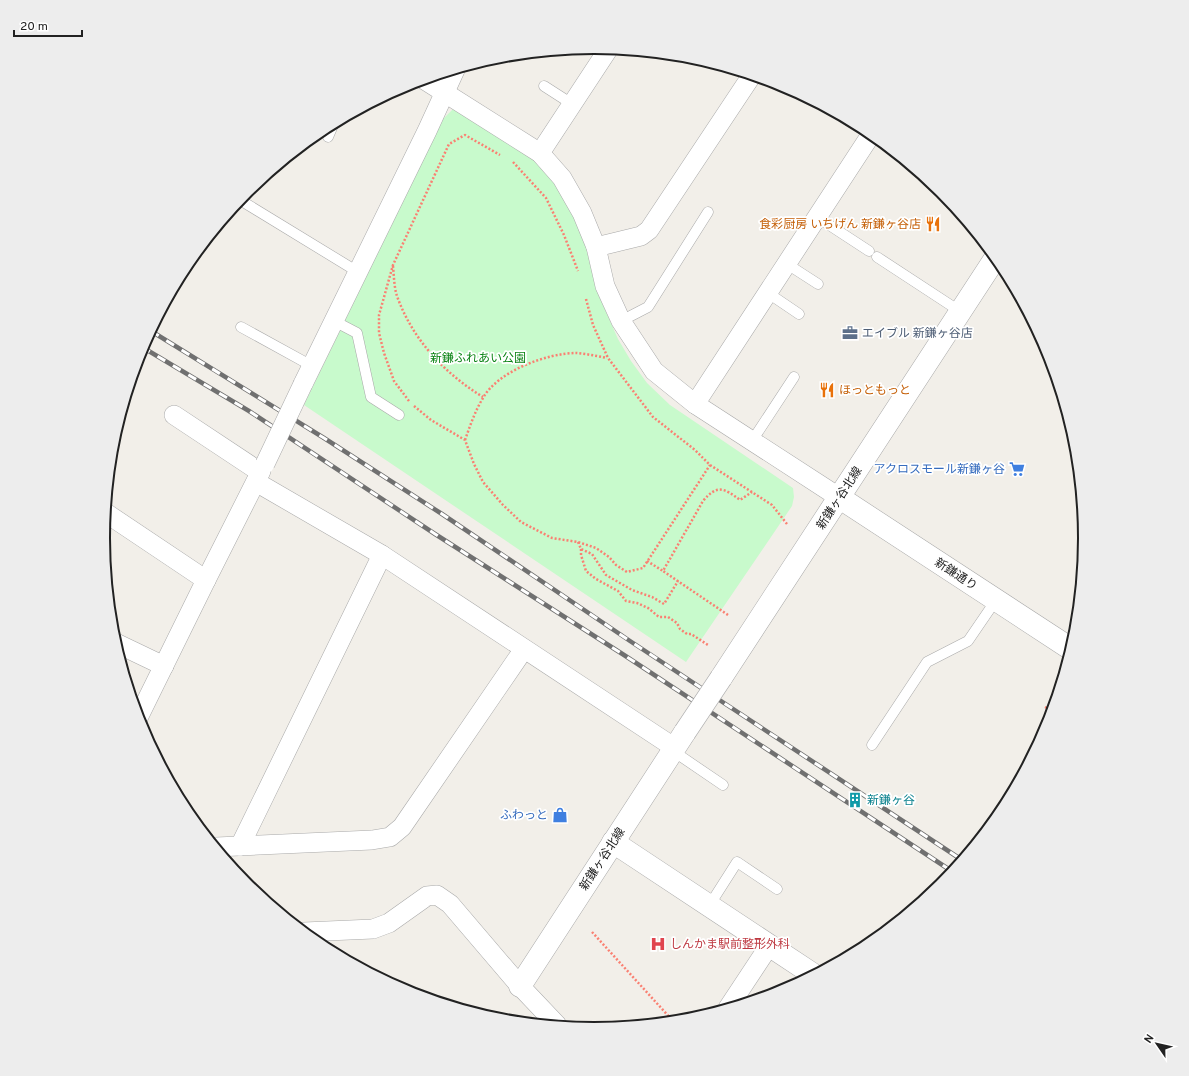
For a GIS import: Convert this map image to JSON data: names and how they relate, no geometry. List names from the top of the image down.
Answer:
{
  "streets": {
    "street": ["新鎌ヶ谷北線", "新鎌通り"]
  },
  "crossings": [
    ["新鎌ヶ谷北線", "新鎌通り"]
  ],
  "parks": ["新鎌ふれあい公園"],
  "places": {
    "restaurant": ["食彩厨房 いちげん 新鎌ヶ谷店", "ほっともっと"],
    "office": ["エイブル 新鎌ヶ谷店"],
    "supermarket": ["アクロスモール新鎌ヶ谷"],
    "building": ["新鎌ヶ谷"],
    "shop": ["ふわっと"],
    "hospital": ["しんかま駅前整形外科"]
  },
  "scale_bar": "20 m",
  "north": "top left"
}
